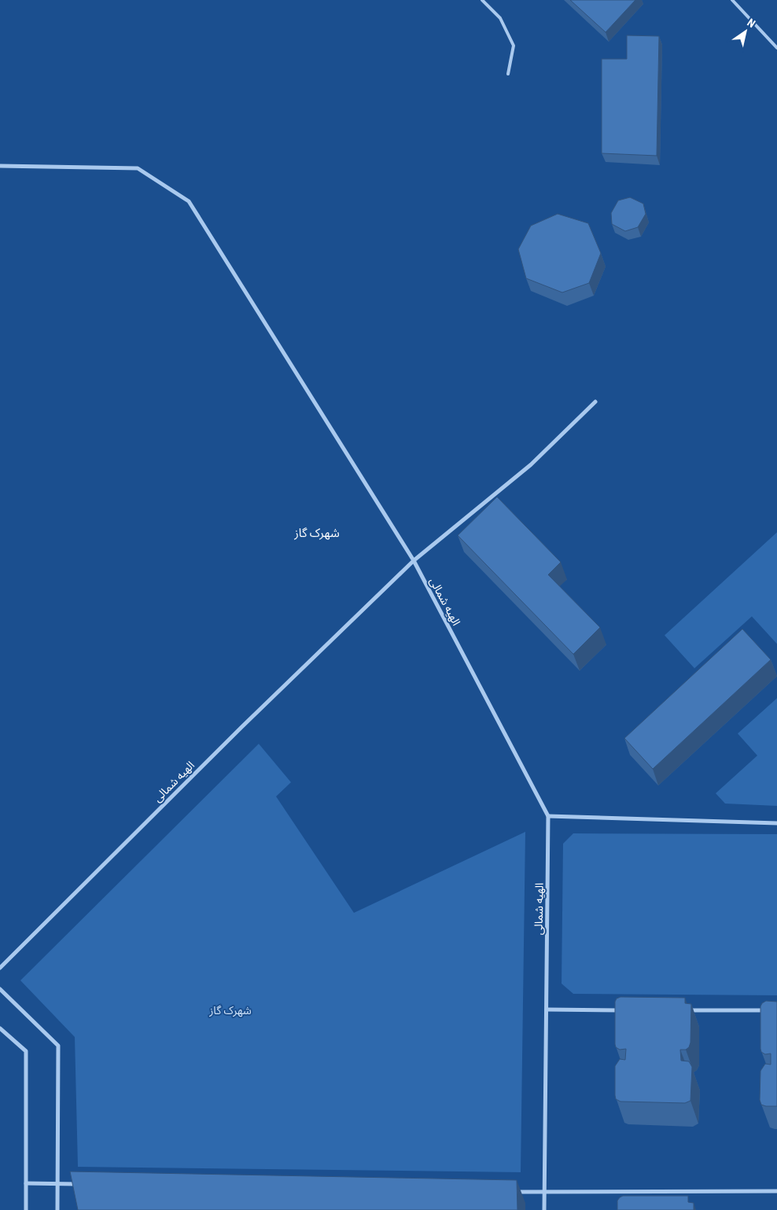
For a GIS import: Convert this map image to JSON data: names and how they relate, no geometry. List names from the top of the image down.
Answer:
{
  "streets": {
    "street": ["الهیه شمالی"]
  },
  "districts": ["شهرک گاز"],
  "parks": ["شهرک گاز"],
  "north": "top right"
}
